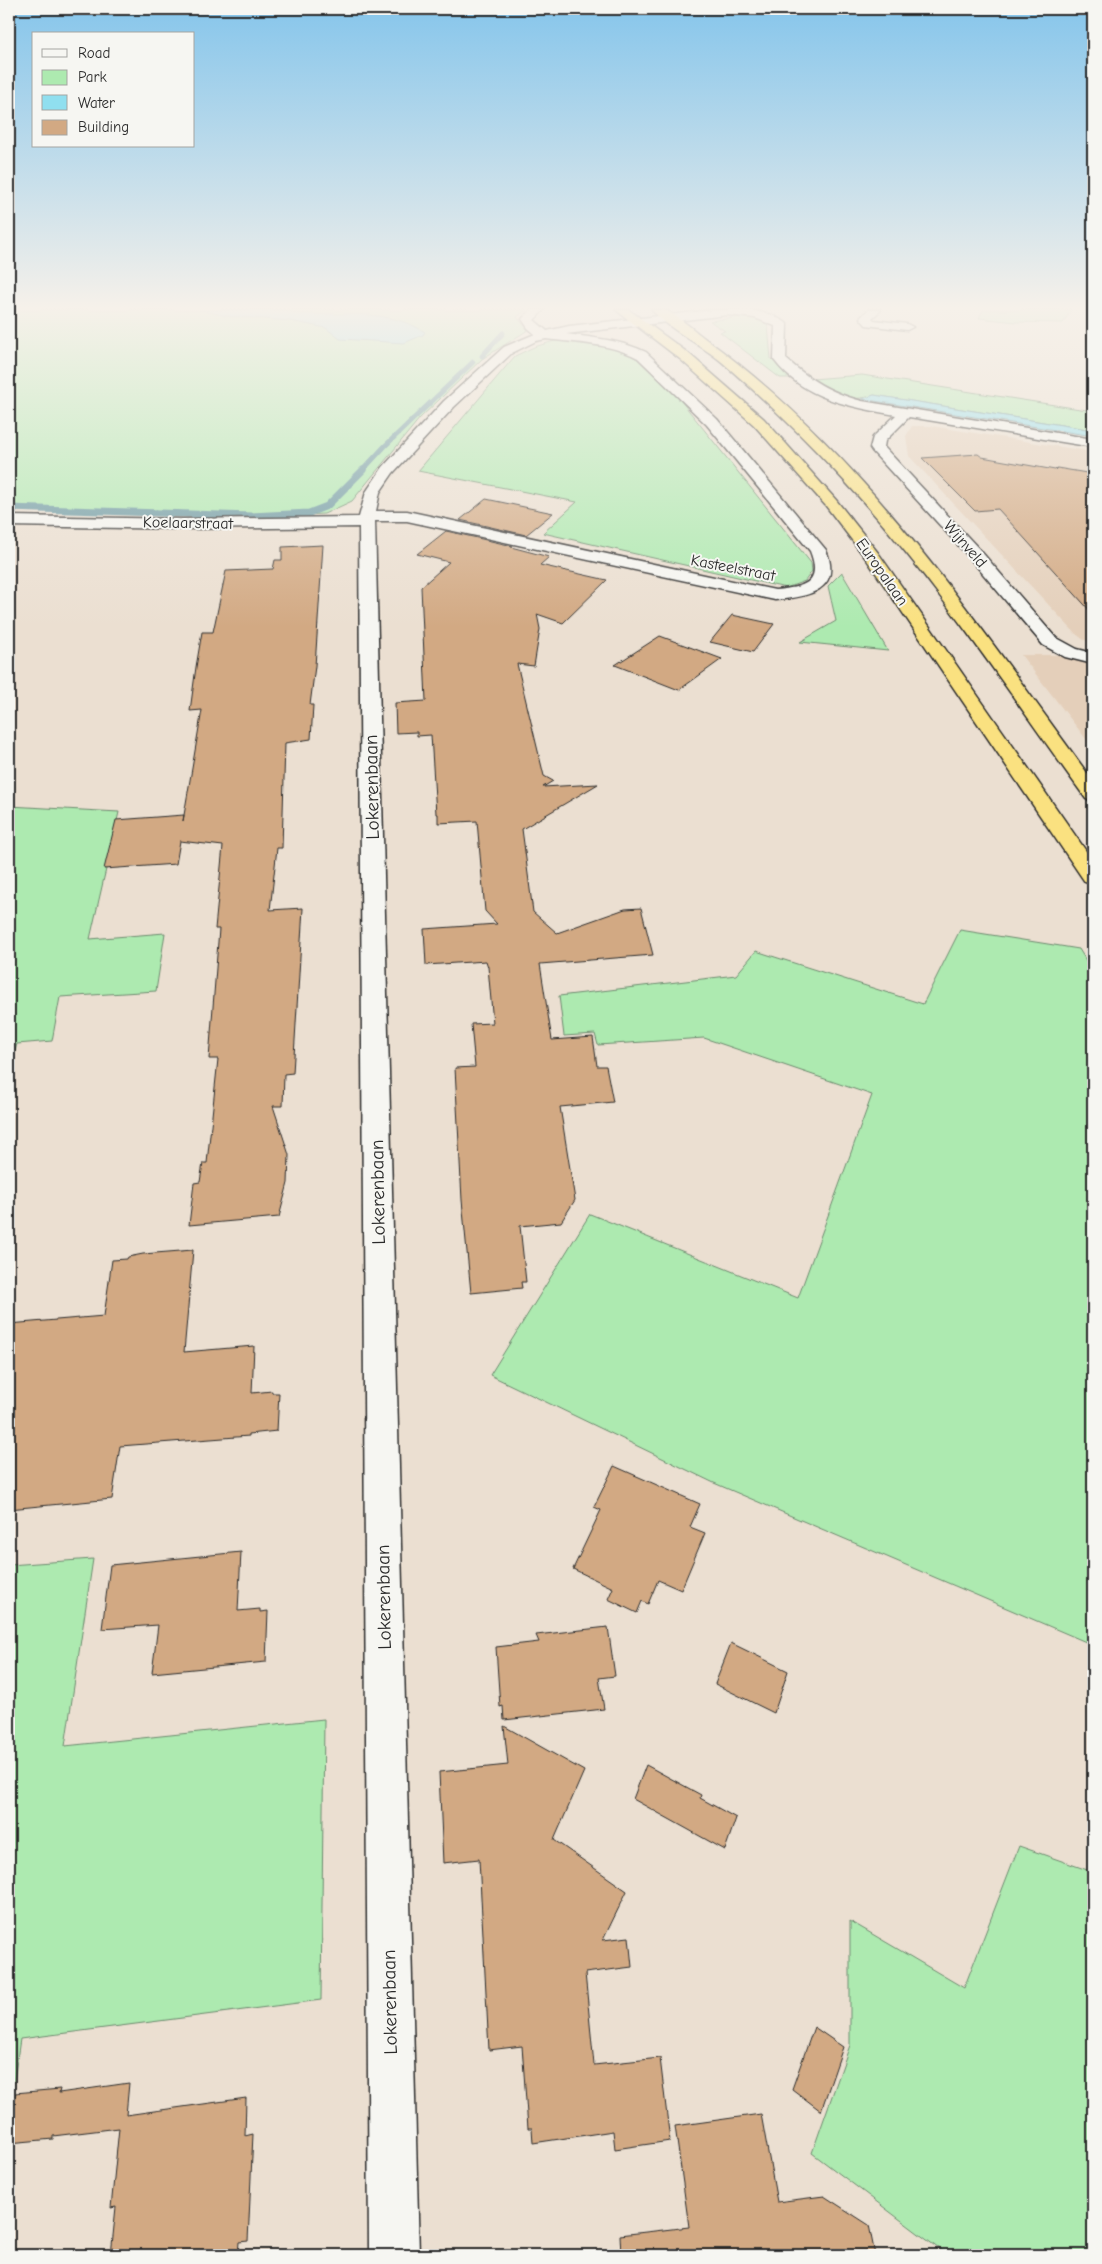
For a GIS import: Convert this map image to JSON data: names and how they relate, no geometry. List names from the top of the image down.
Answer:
{
  "streets": {
    "highway": ["Europalaan"],
    "street": [
      "Koelaarstraat",
      "Wijnveld",
      "Kasteelstraat",
      "Lokerenbaan"
    ]
  },
  "crossings": [
    ["Koelaarstraat", "Kasteelstraat"],
    ["Koelaarstraat", "Lokerenbaan"],
    ["Kasteelstraat", "Lokerenbaan"]
  ],
  "legend": [
    "Road",
    "Park",
    "Water",
    "Building"
  ]
}
